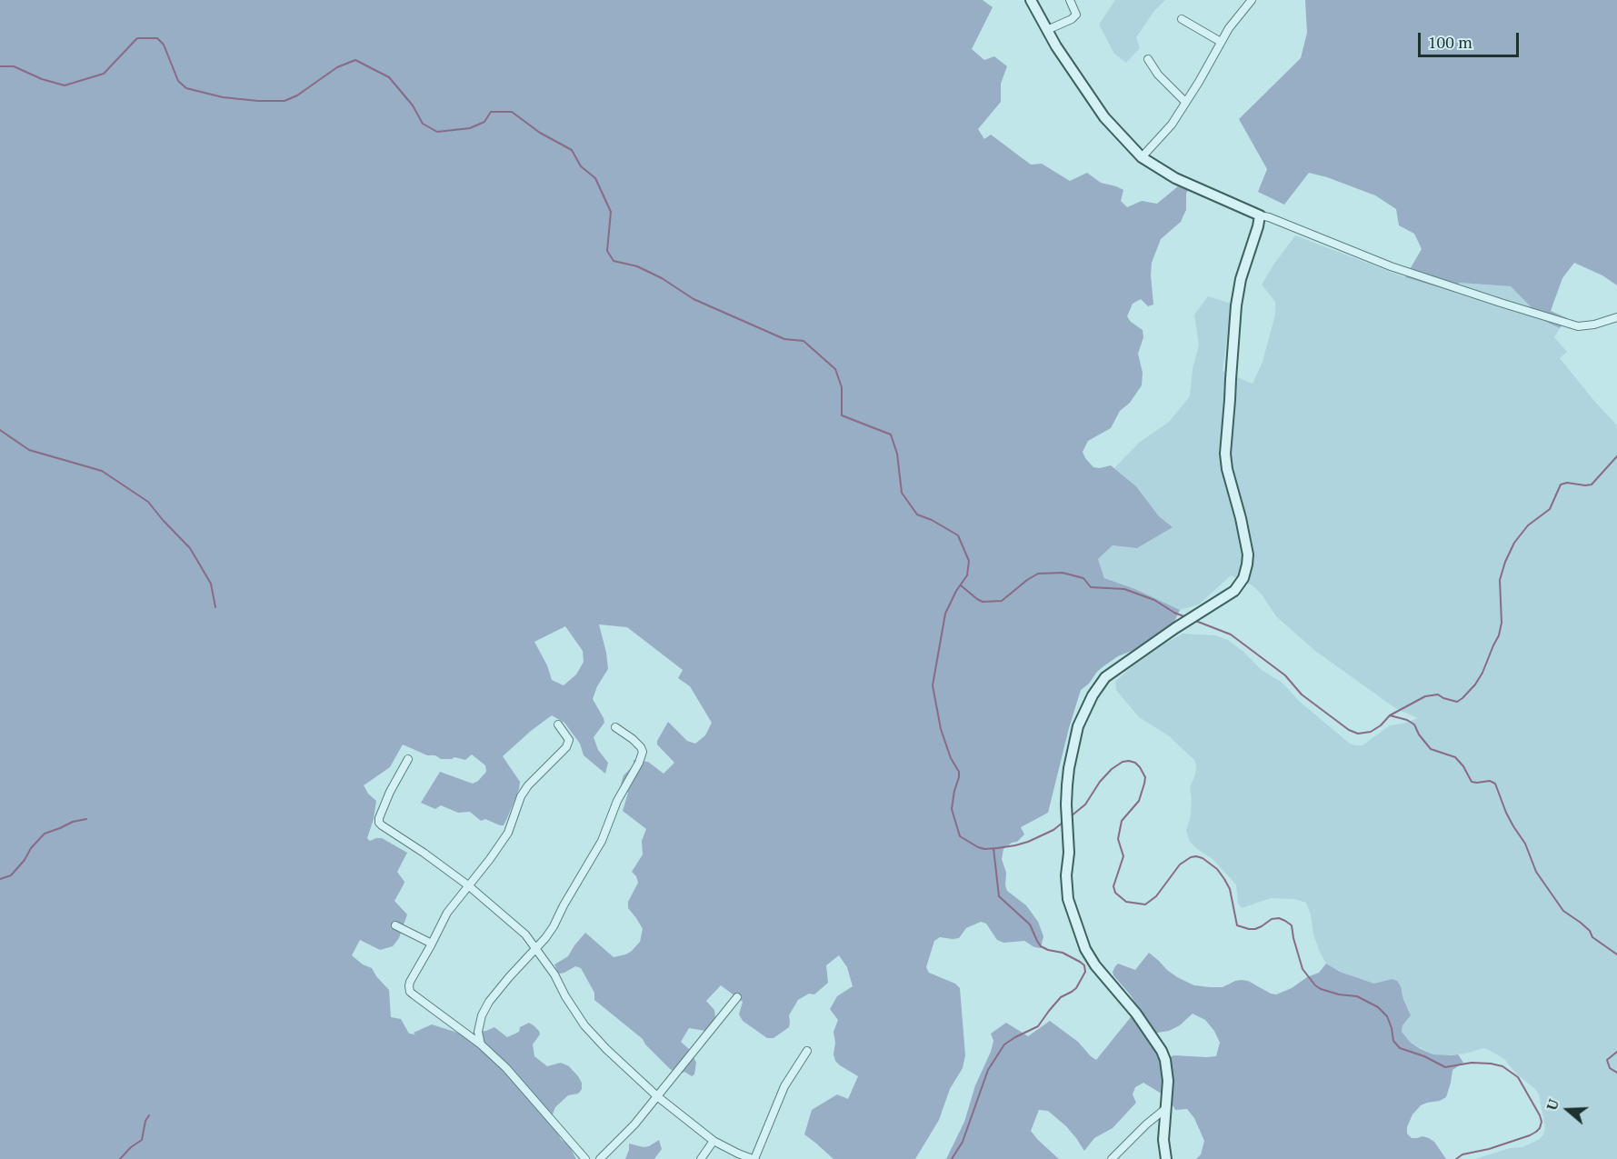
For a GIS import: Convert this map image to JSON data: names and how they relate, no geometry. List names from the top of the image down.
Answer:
{
  "scale_bar": "100 m",
  "north": "left"
}
